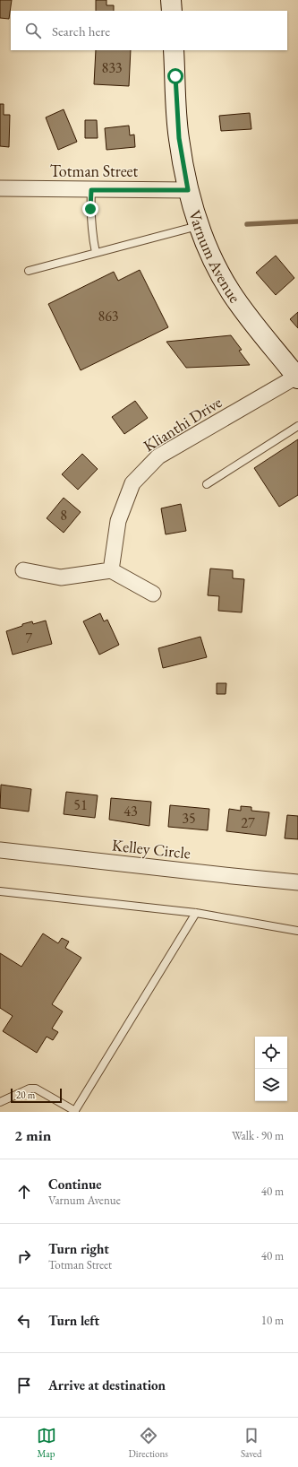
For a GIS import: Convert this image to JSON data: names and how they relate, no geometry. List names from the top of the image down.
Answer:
{
  "streets": {
    "main road": ["Varnum Avenue"],
    "street": ["Totman Street", "Klianthi Drive", "Kelley Circle"]
  },
  "crossings": [
    ["Totman Street", "Varnum Avenue"],
    ["Varnum Avenue", "Klianthi Drive"]
  ],
  "house_numbers": [
    "833",
    "863",
    "8",
    "7",
    "51",
    "43",
    "35",
    "27"
  ],
  "scale_bar": "20 m",
  "page": {
    "search": "Search here",
    "scale": "20 m",
    "heading": ["2 min", "Walk · 90 m"],
    "list": [
      ["Continue", "Varnum Avenue", "40 m"],
      ["Turn right", "Totman Street", "40 m"],
      ["Turn left", "10 m"],
      "Arrive at destination"
    ],
    "nav": ["Map", "Directions", "Saved"]
  }
}
